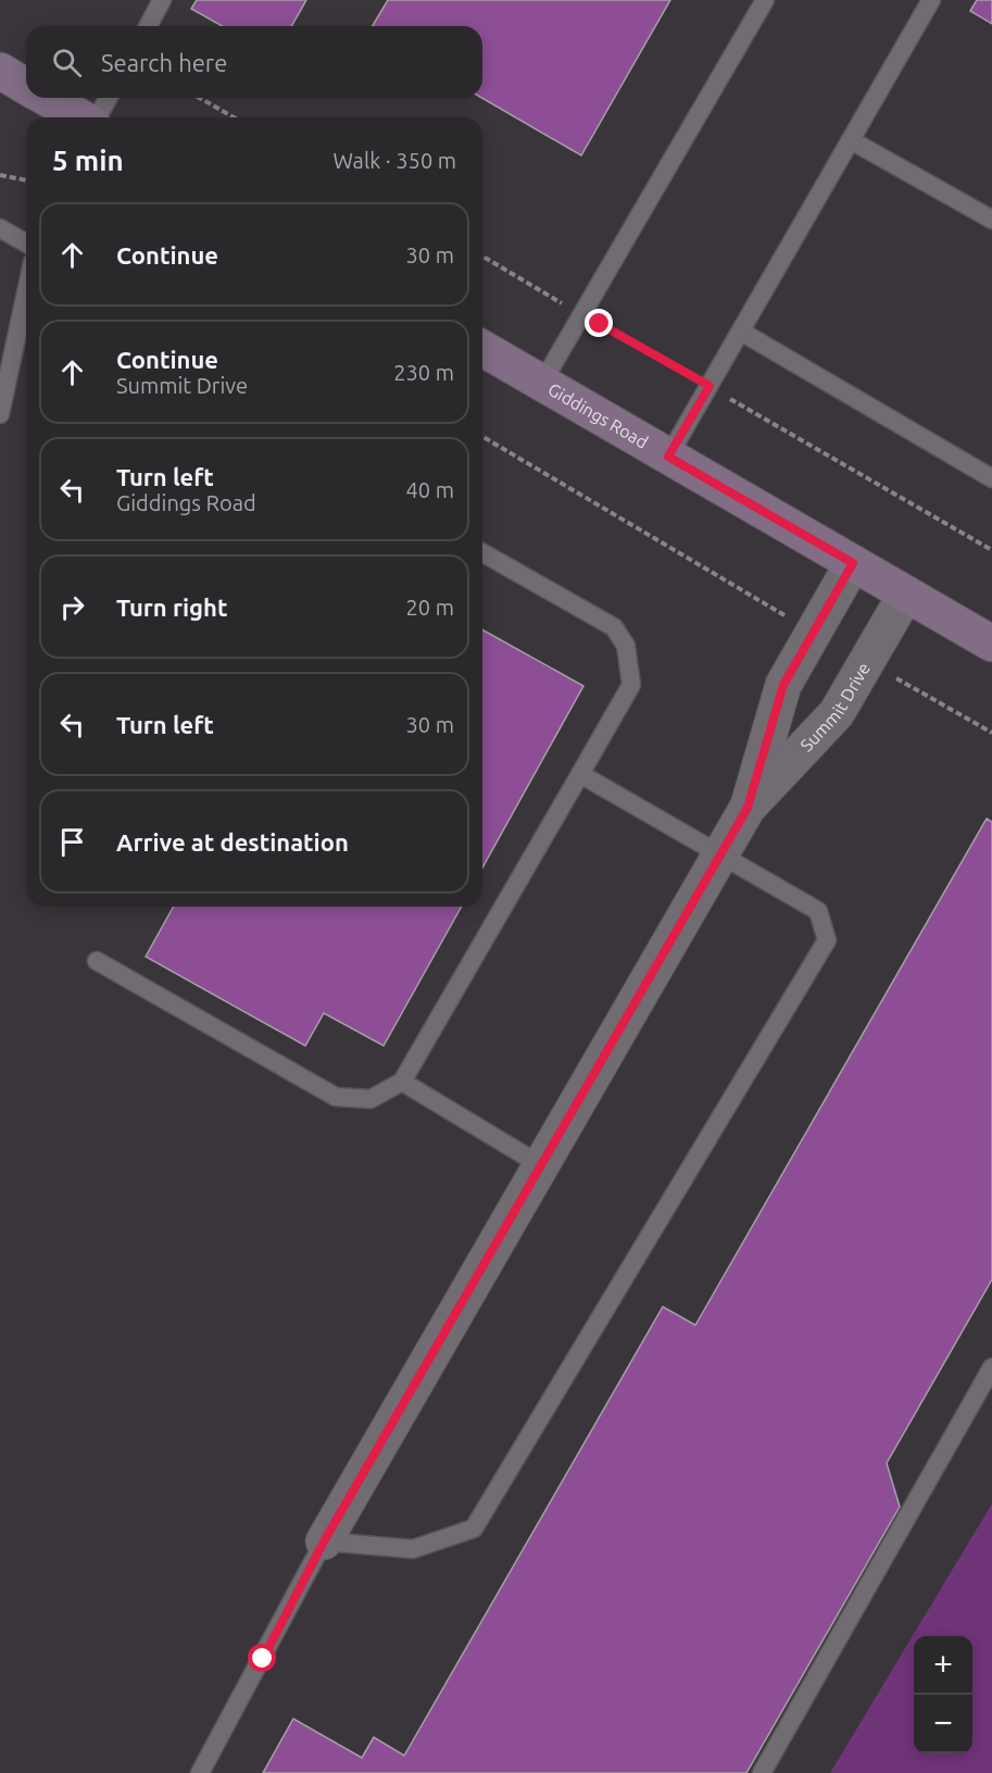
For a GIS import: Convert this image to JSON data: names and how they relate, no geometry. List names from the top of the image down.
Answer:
{
  "streets": {
    "street": ["Giddings Road", "Summit Drive"]
  },
  "crossings": [
    ["Giddings Road", "Summit Drive"]
  ],
  "page": {
    "search": "Search here",
    "heading": ["5 min", "Walk · 350 m"],
    "list": [
      ["Continue", "30 m"],
      ["Continue", "Summit Drive", "230 m"],
      ["Turn left", "Giddings Road", "40 m"],
      ["Turn right", "20 m"],
      ["Turn left", "30 m"],
      "Arrive at destination"
    ],
    "map_buttons": ["+", "−"]
  }
}
